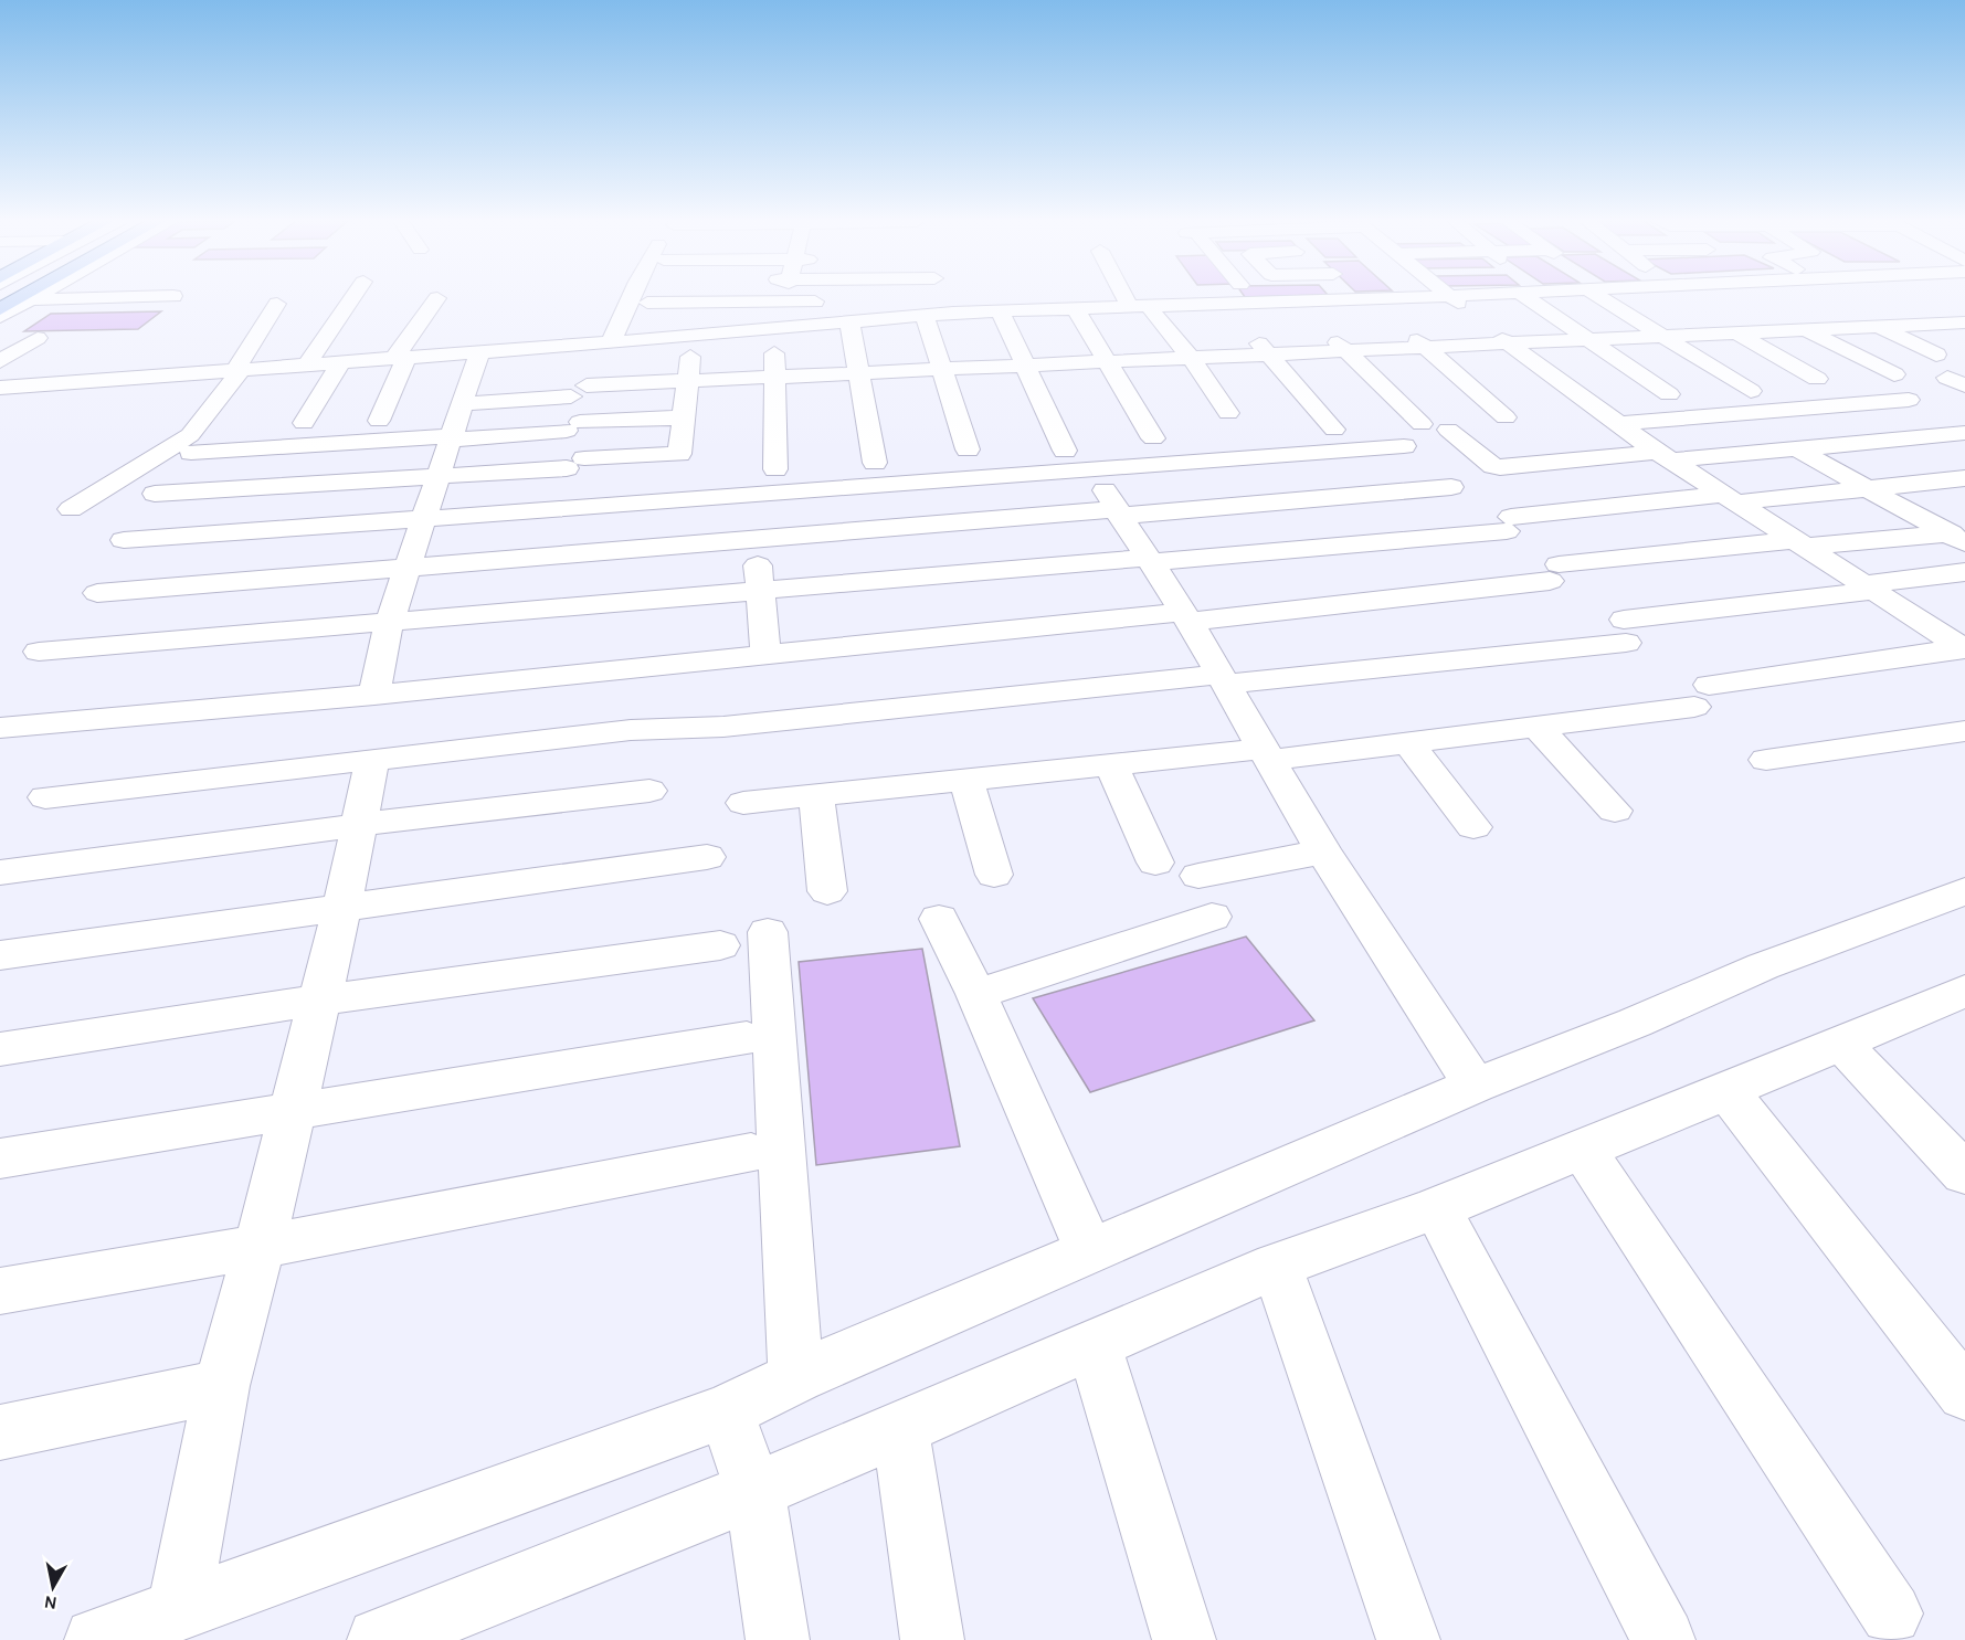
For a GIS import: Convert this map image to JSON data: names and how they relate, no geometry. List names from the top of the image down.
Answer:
{
  "north": "bottom"
}
